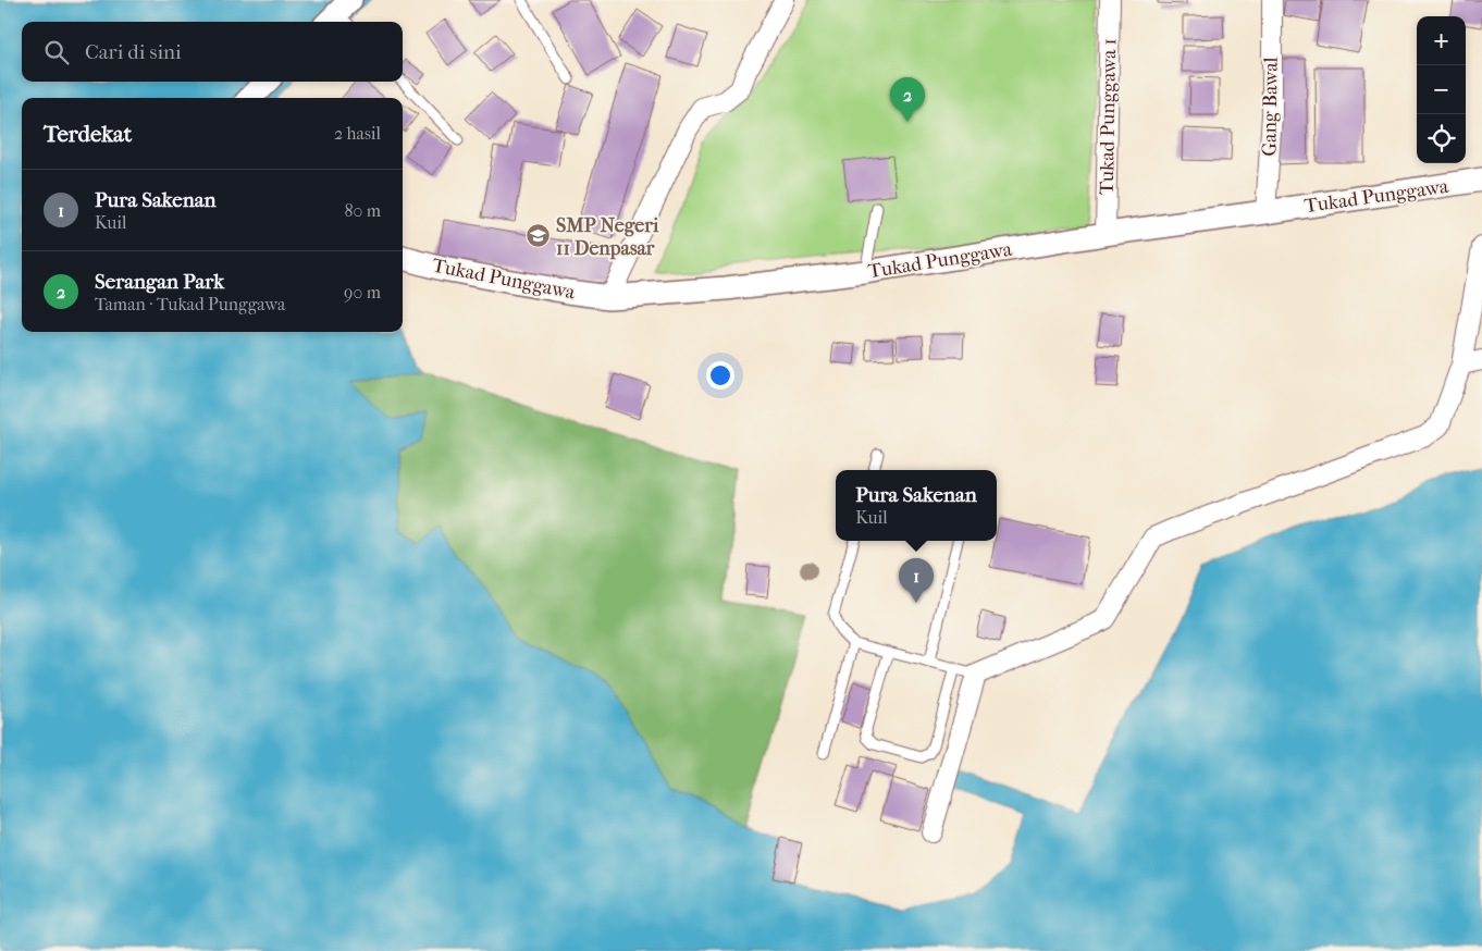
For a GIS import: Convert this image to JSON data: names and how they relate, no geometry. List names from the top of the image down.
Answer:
{
  "streets": {
    "street": ["Gang Bawal", "Tukad Punggawa 1", "Tukad Punggawa"]
  },
  "crossings": [
    ["Gang Bawal", "Tukad Punggawa"],
    ["Tukad Punggawa 1", "Tukad Punggawa"]
  ],
  "places": {
    "school or university": ["SMP Negeri 11 Denpasar"]
  },
  "page": {
    "map_buttons": ["+", "−"],
    "search": "Cari di sini",
    "pins": ["2", "1"],
    "heading": ["Terdekat", "2 hasil"],
    "list": [
      {
        "mark": "1",
        "name": "Pura Sakenan",
        "note": "Kuil",
        "value": "80 m"
      },
      {
        "mark": "2",
        "name": "Serangan Park",
        "note": "Taman · Tukad Punggawa",
        "value": "90 m"
      }
    ],
    "popup": ["Pura Sakenan", "Kuil"]
  }
}
